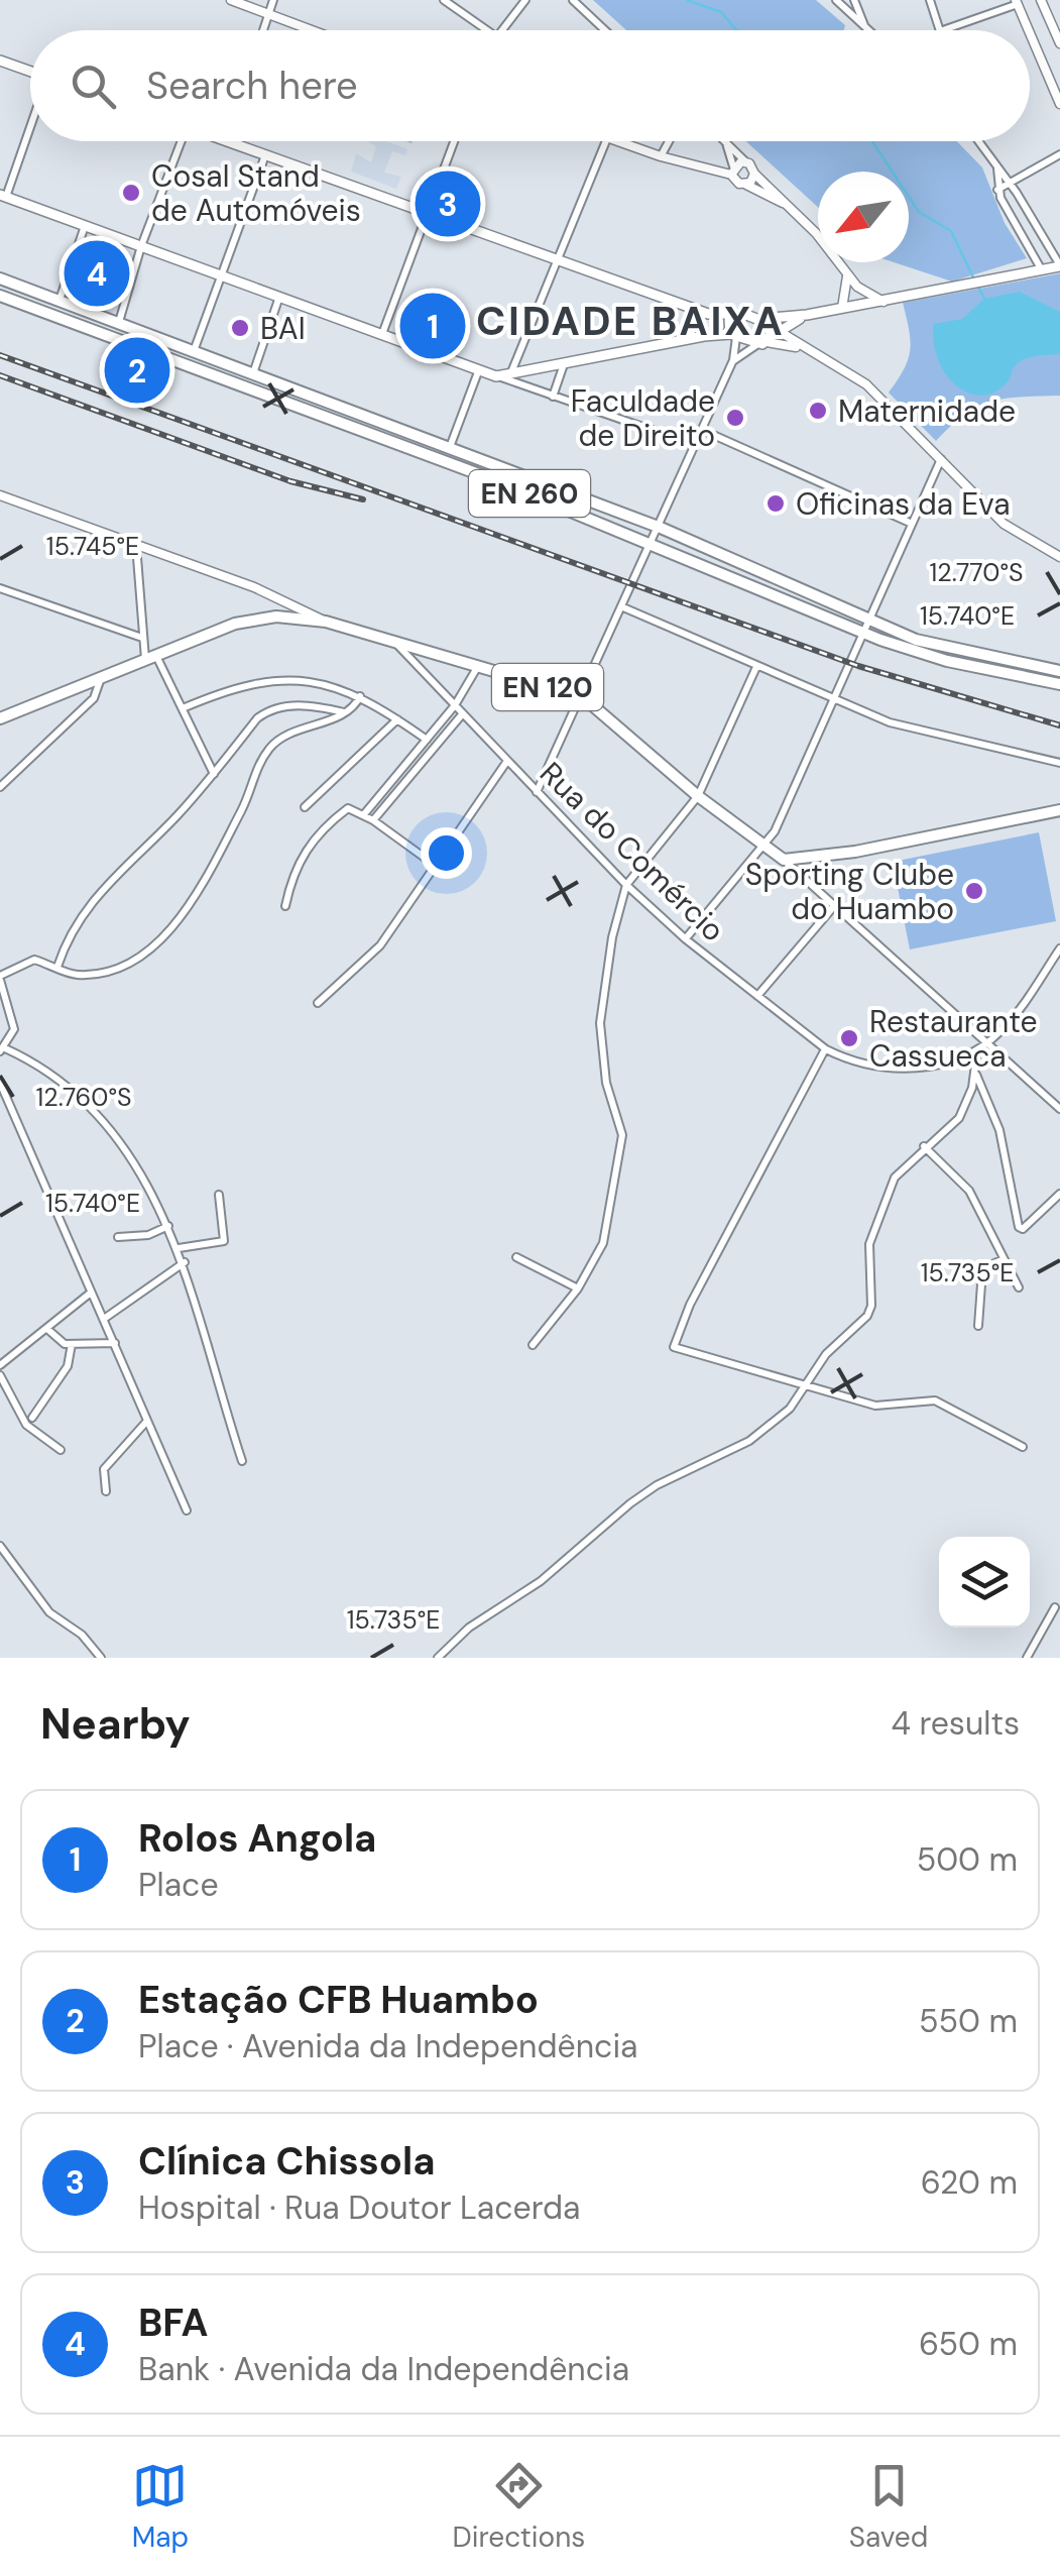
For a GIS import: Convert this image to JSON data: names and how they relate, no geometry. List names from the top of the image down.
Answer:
{
  "streets": {
    "main road": ["EN 260", "EN 120"],
    "street": ["Rua do Comércio"]
  },
  "crossings": [
    ["EN 120", "Rua do Comércio"]
  ],
  "districts": ["CIDADE BAIXA"],
  "places": [
    "Cosal Stand de Automóveis",
    "BAI",
    "Maternidade",
    "Faculdade de Direito",
    "Oficinas da Eva",
    "Sporting Clube do Huambo",
    "Restaurante Cassueca"
  ],
  "north": "bottom left",
  "page": {
    "search": "Search here",
    "pins": [
      "3",
      "4",
      "1",
      "2"
    ],
    "heading": ["Nearby", "4 results"],
    "list": [
      {
        "mark": "1",
        "name": "Rolos Angola",
        "note": "Place",
        "value": "500 m"
      },
      {
        "mark": "2",
        "name": "Estação CFB Huambo",
        "note": "Place · Avenida da Independência",
        "value": "550 m"
      },
      {
        "mark": "3",
        "name": "Clínica Chissola",
        "note": "Hospital · Rua Doutor Lacerda",
        "value": "620 m"
      },
      {
        "mark": "4",
        "name": "BFA",
        "note": "Bank · Avenida da Independência",
        "value": "650 m"
      }
    ],
    "nav": ["Map", "Directions", "Saved"]
  },
  "coordinates": [
    "15.745°E",
    "12.770°S",
    "15.740°E",
    "12.760°S",
    "15.735°E"
  ]
}
